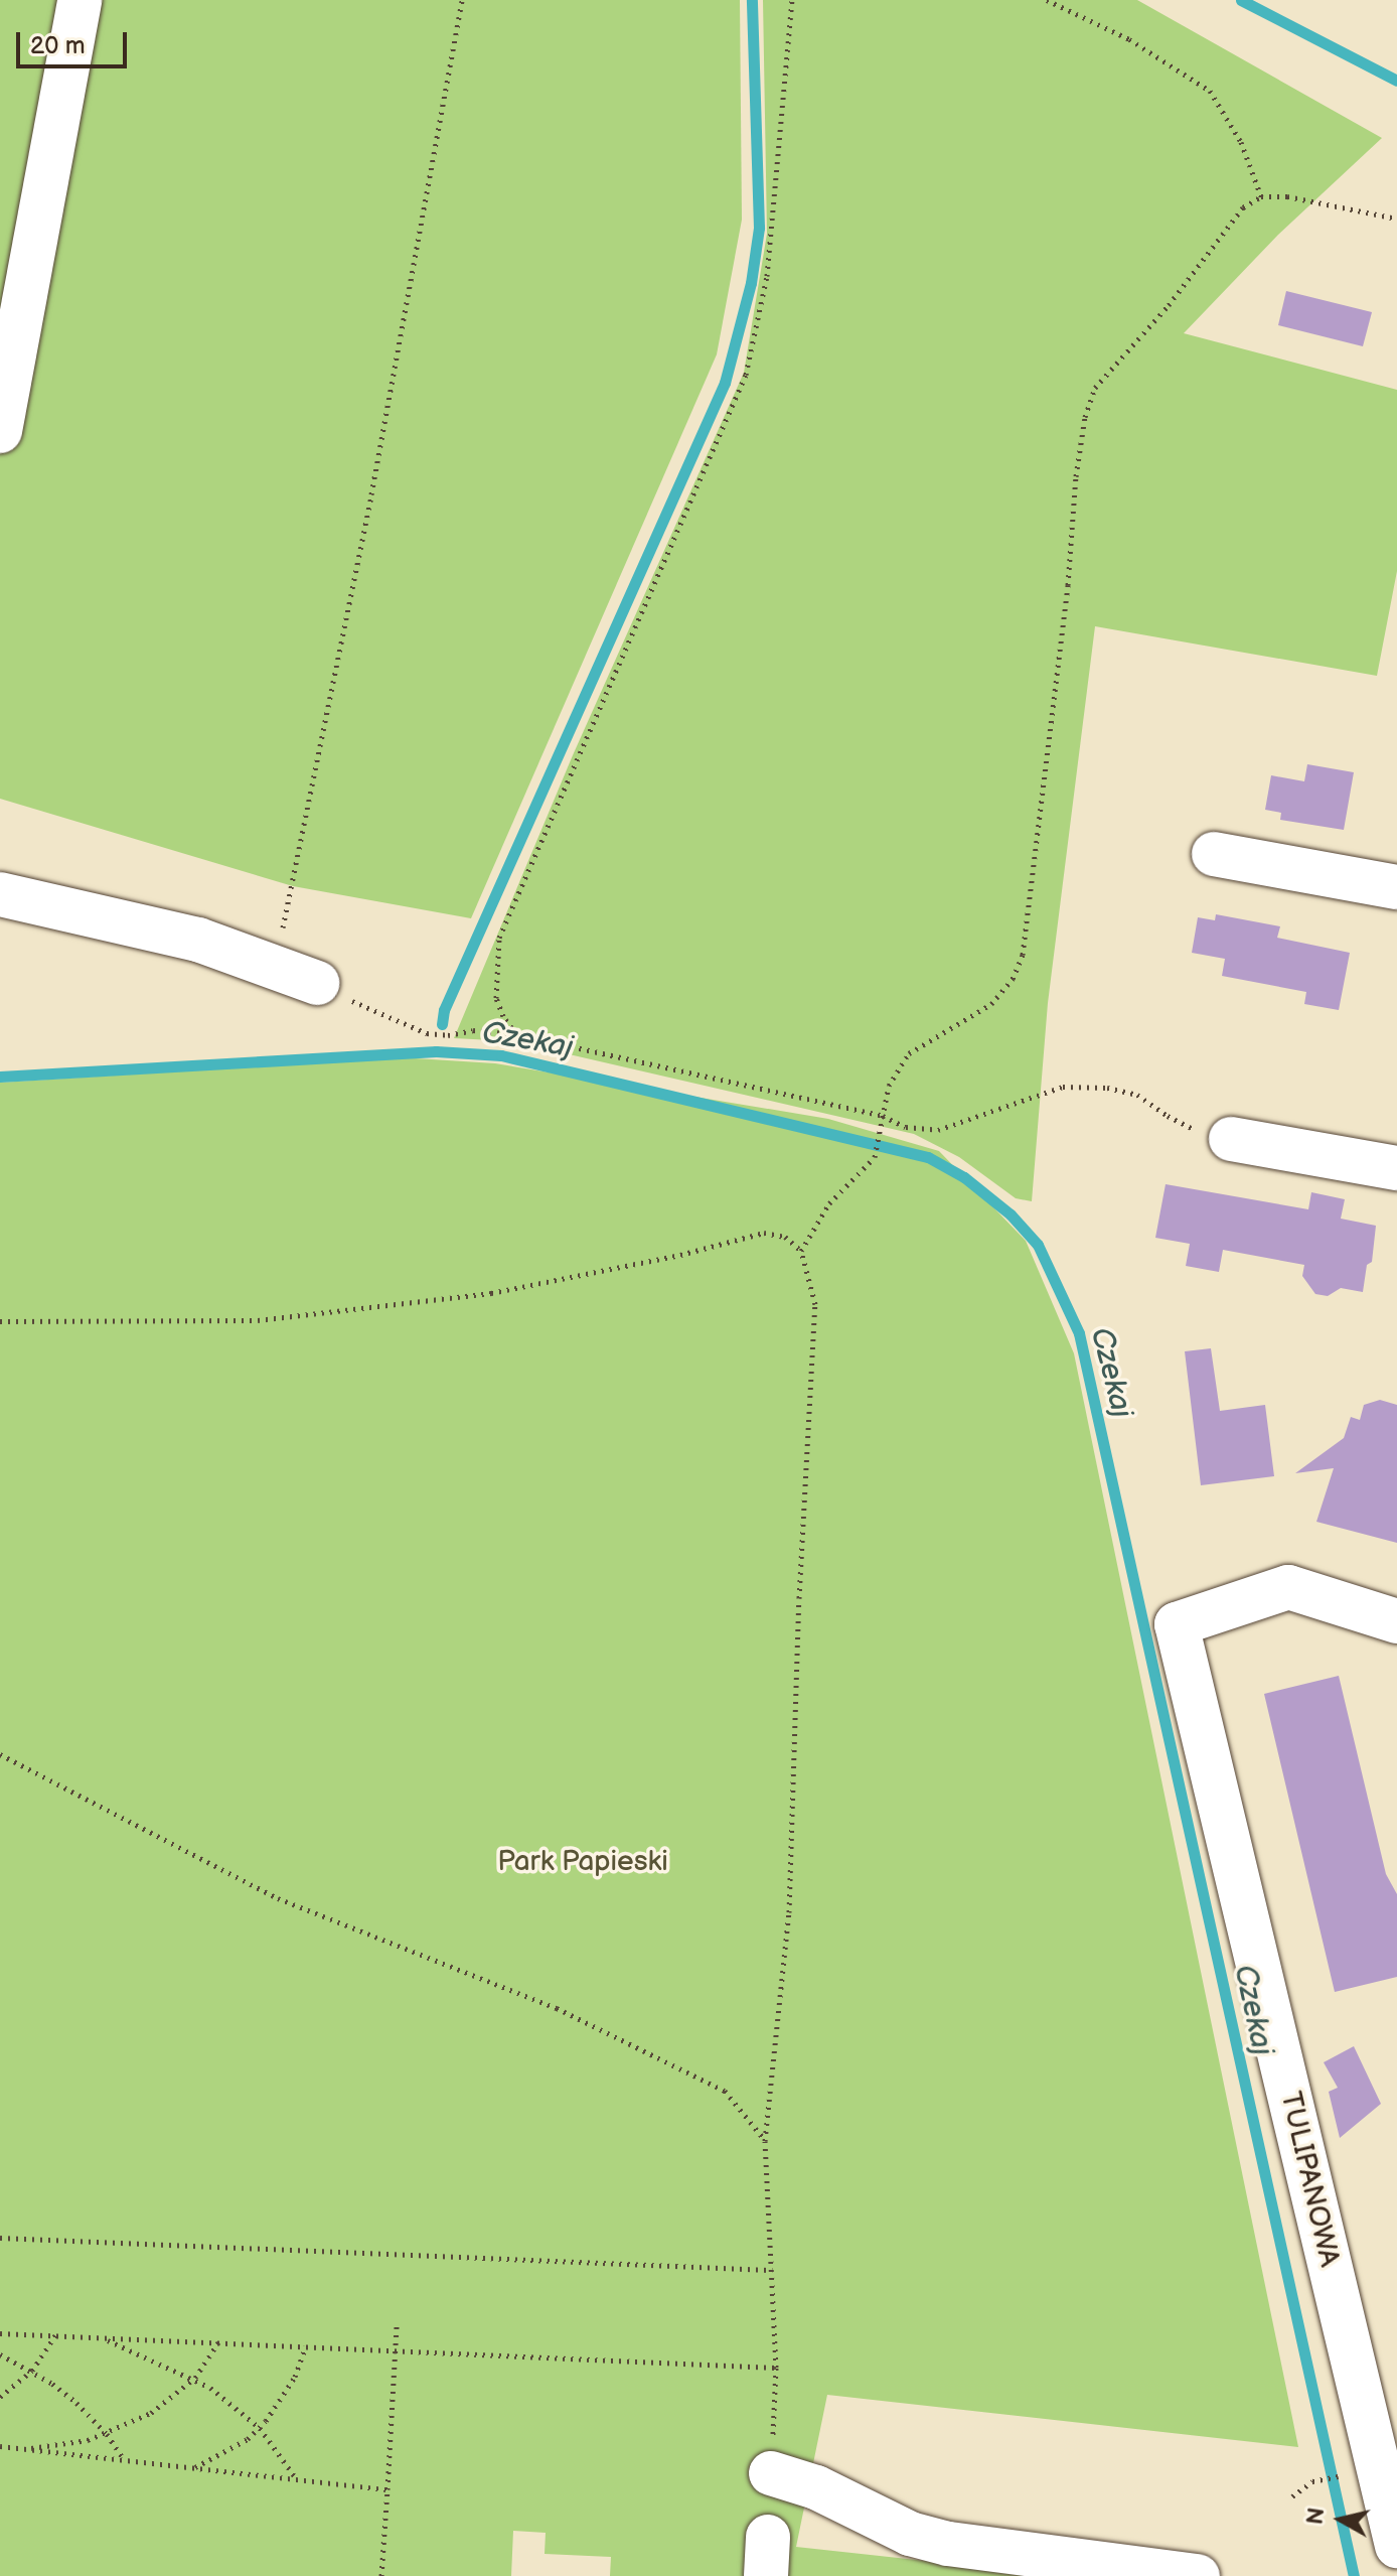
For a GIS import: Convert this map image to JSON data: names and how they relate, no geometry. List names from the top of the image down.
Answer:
{
  "streets": {
    "street": ["TULIPANOWA"]
  },
  "water": ["Czekaj"],
  "parks": ["Park Papieski"],
  "scale_bar": "20 m",
  "north": "left"
}
